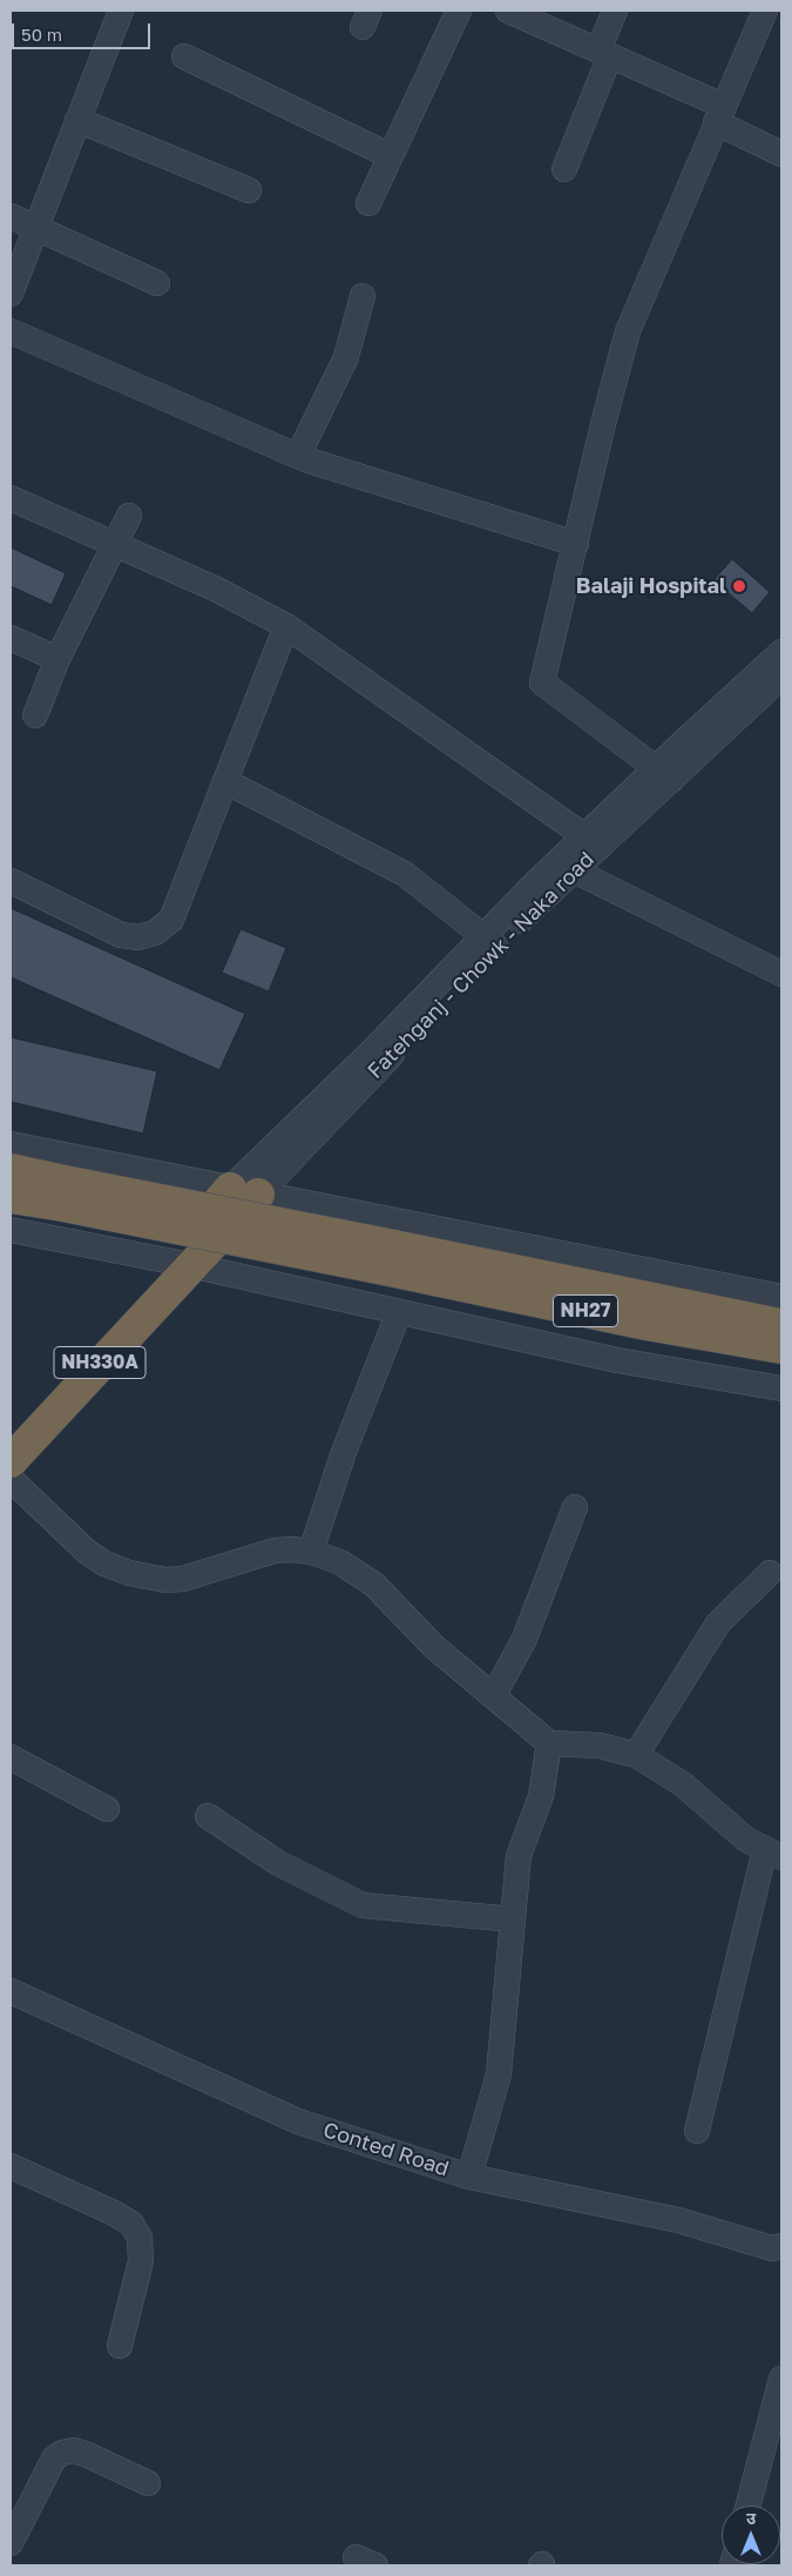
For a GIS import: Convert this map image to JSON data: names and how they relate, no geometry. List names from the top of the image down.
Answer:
{
  "streets": {
    "highway": ["Fatehganj - Chowk - Naka road", "NH27", "NH330A"],
    "street": ["Conted Road"]
  },
  "crossings": [
    ["Fatehganj - Chowk - Naka road", "NH330A"]
  ],
  "places": ["Balaji Hospital"],
  "scale_bar": "50 m",
  "north": "top"
}
